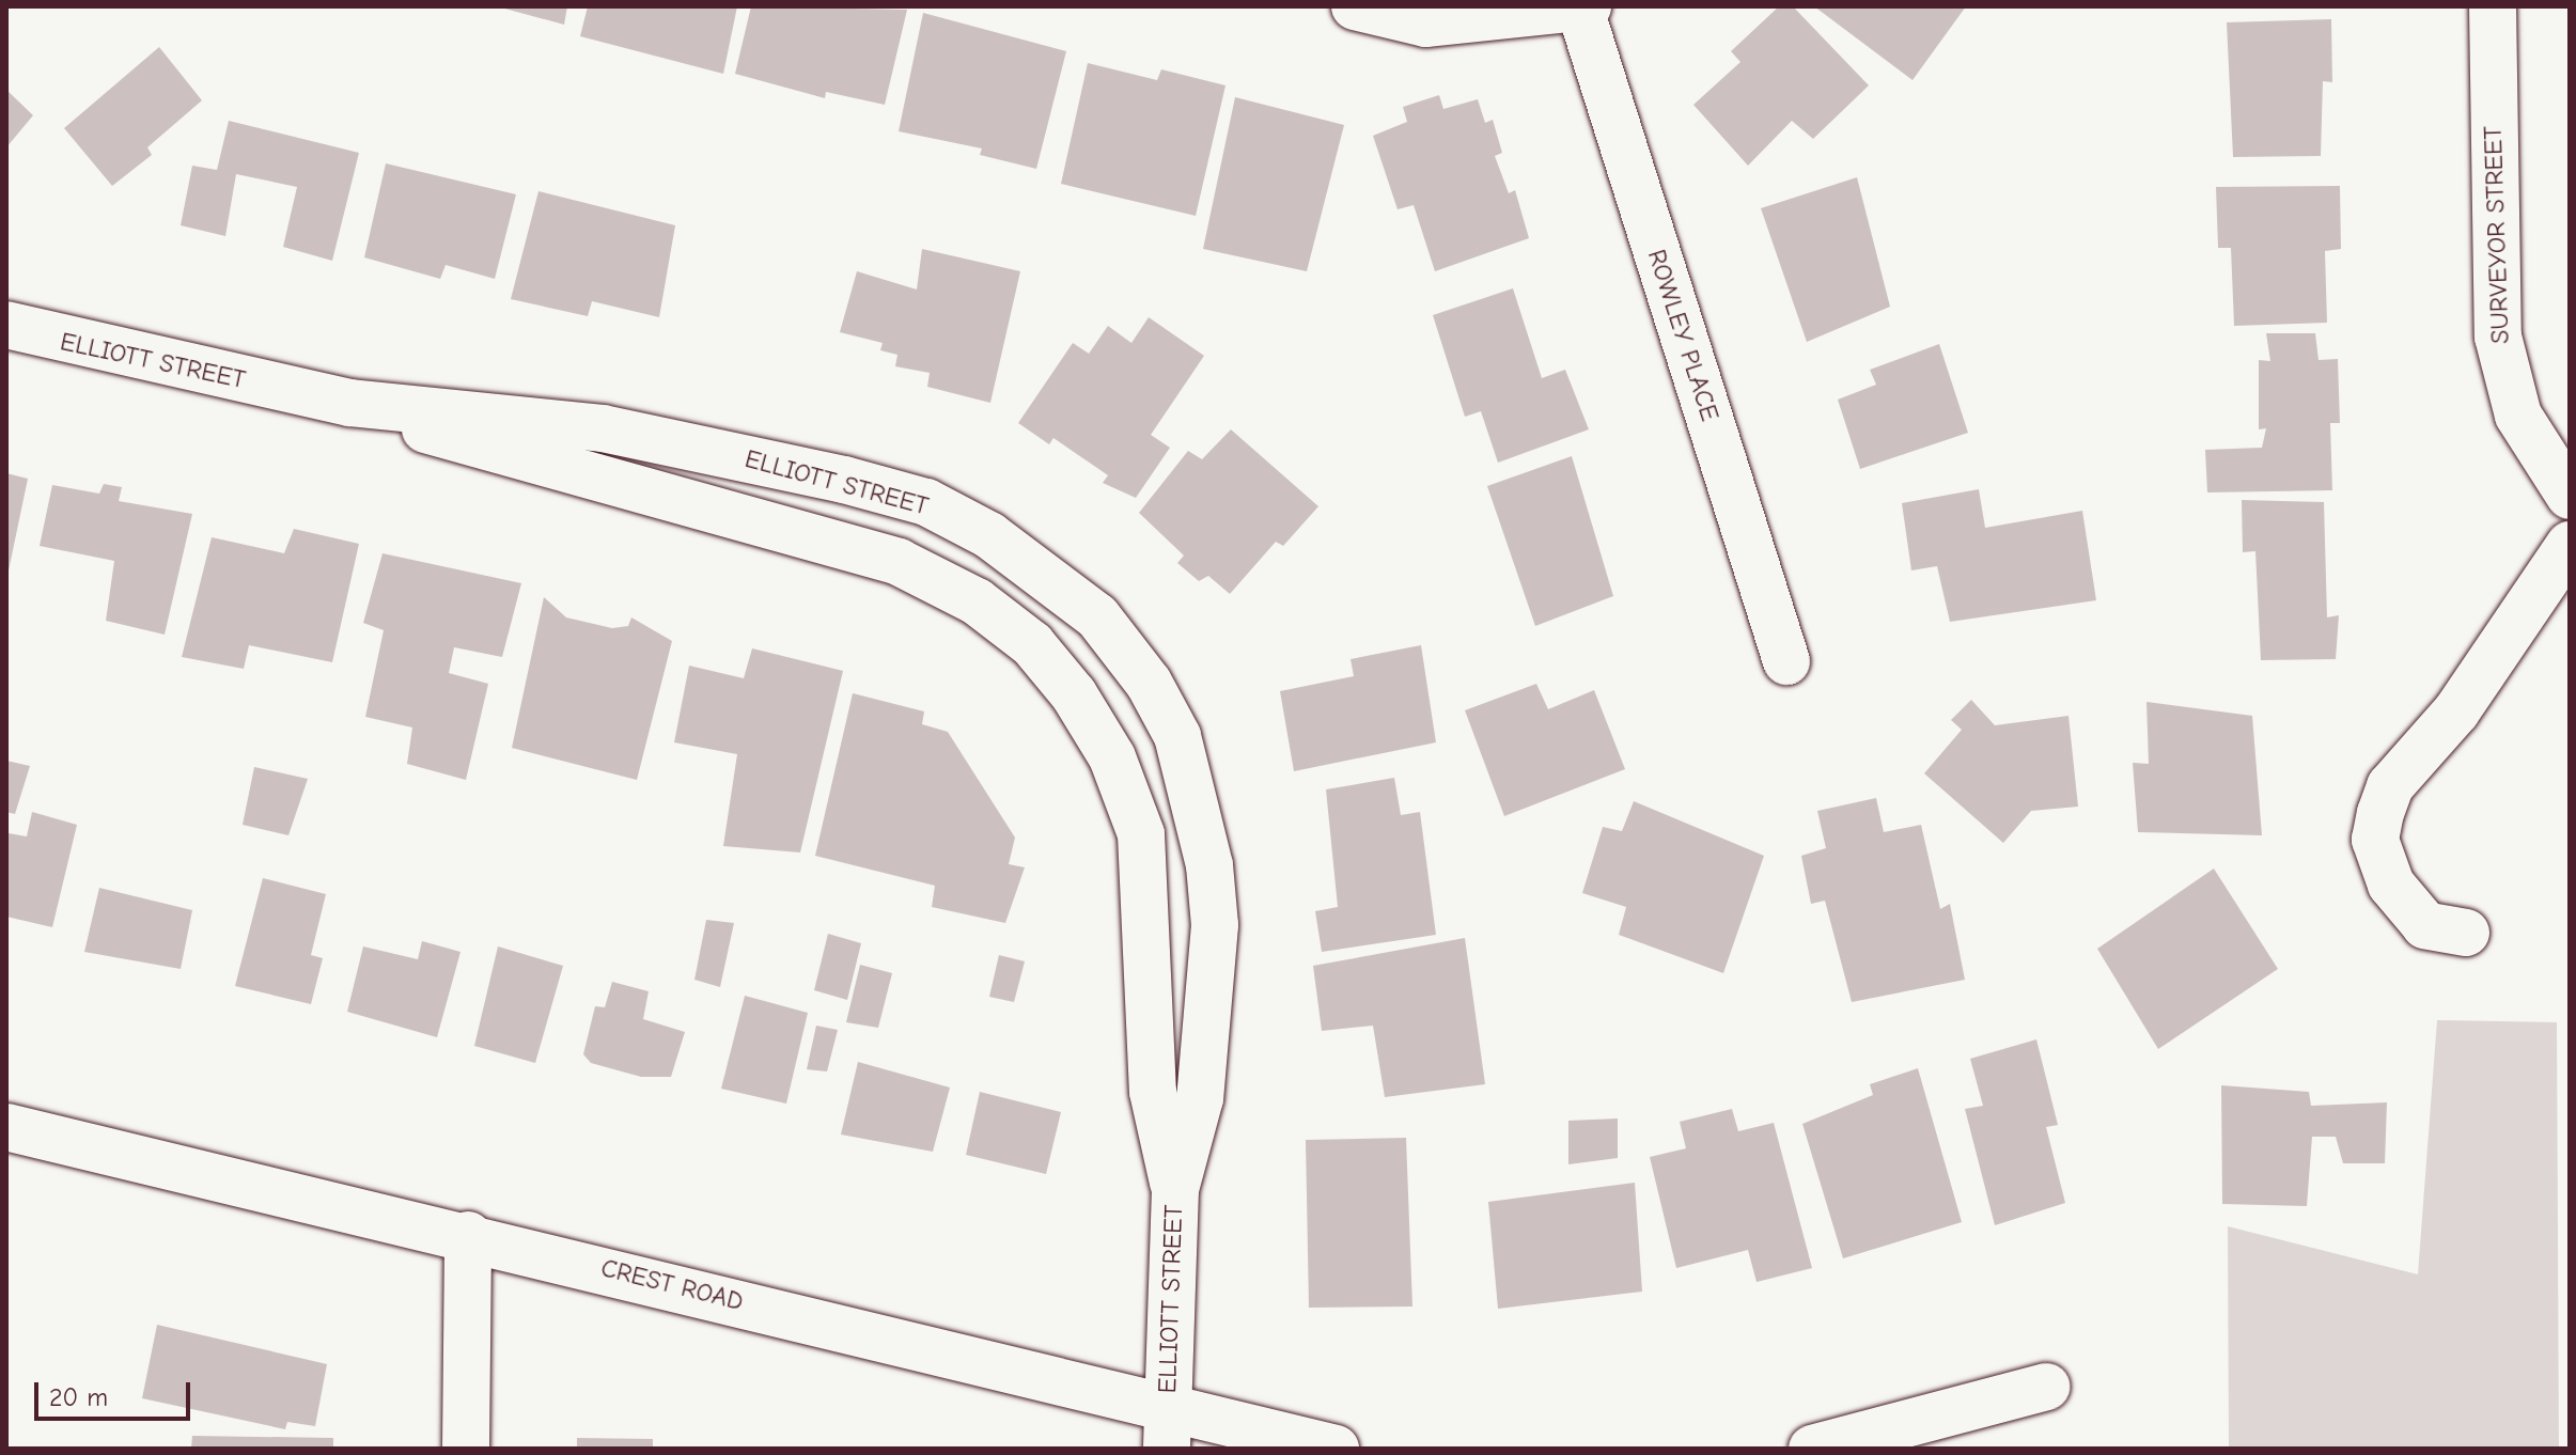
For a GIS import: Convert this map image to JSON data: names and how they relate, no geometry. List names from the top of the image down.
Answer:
{
  "streets": {
    "street": [
      "SURVEYOR STREET",
      "ROWLEY PLACE",
      "ELLIOTT STREET",
      "CREST ROAD"
    ]
  },
  "crossings": [
    ["ELLIOTT STREET", "CREST ROAD"]
  ],
  "scale_bar": "20 m"
}
